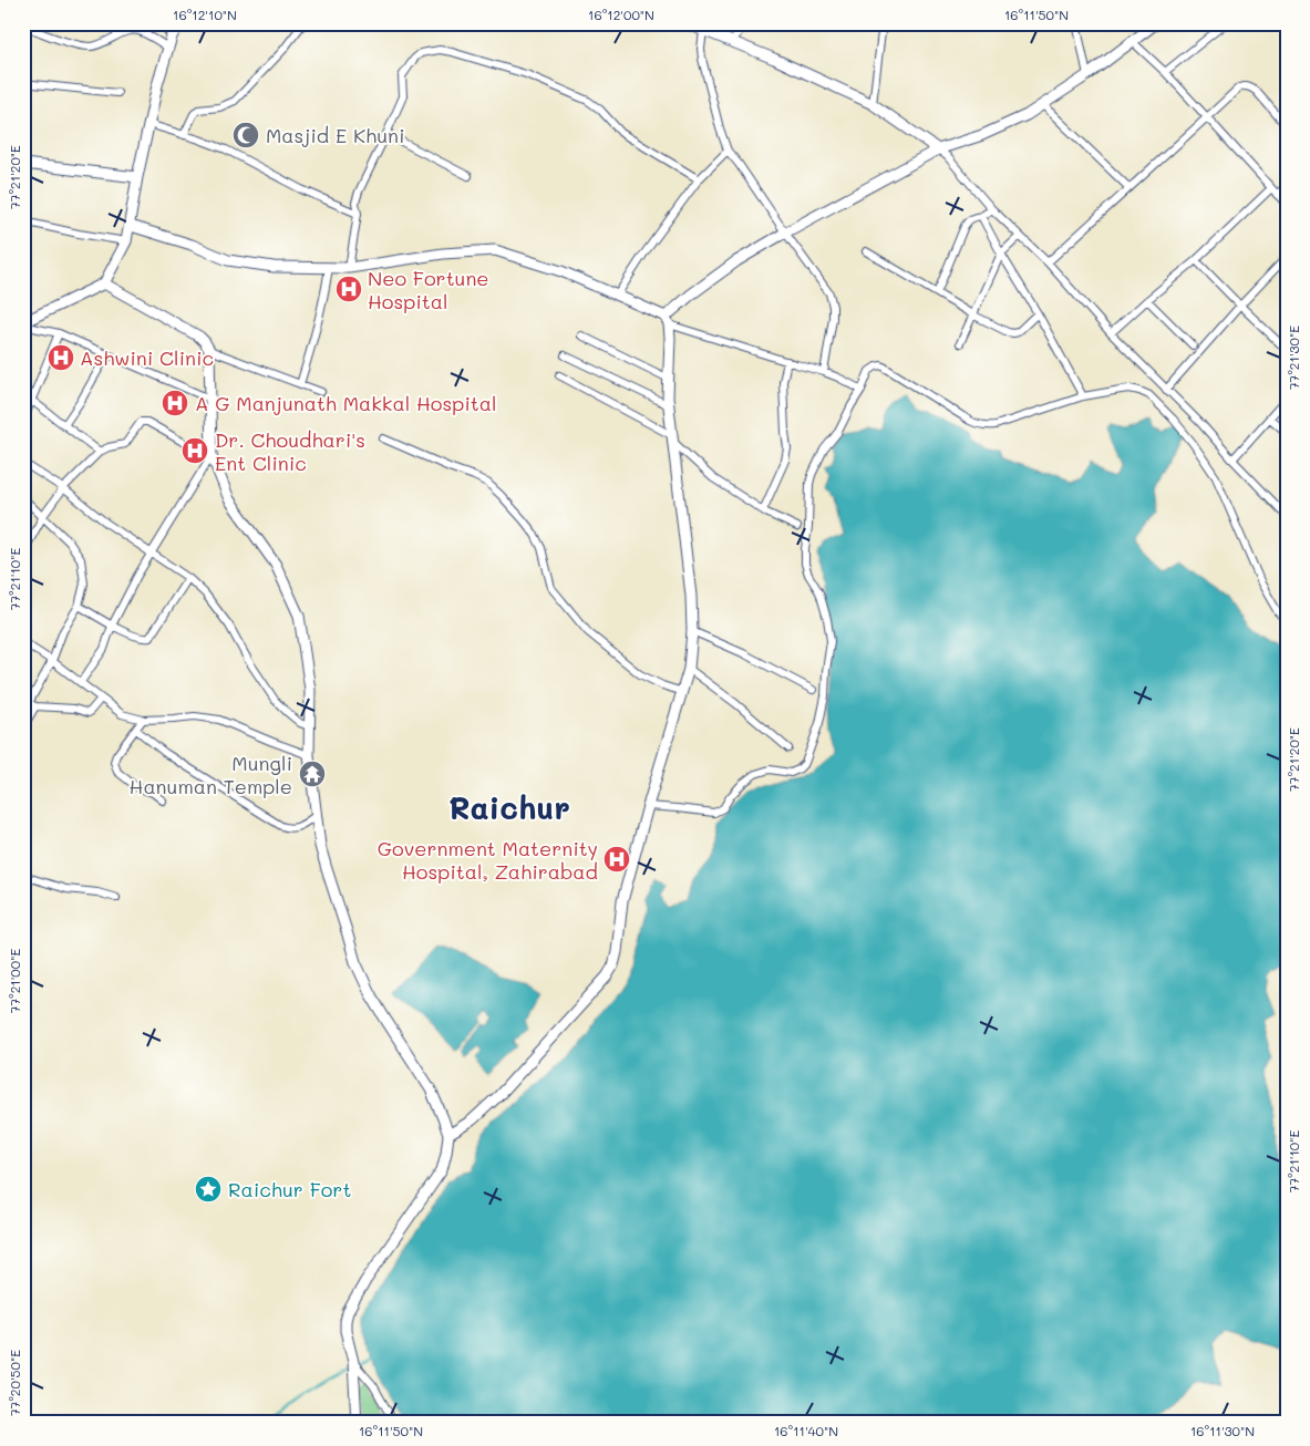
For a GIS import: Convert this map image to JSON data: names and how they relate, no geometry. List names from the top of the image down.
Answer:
{
  "districts": ["Raichur"],
  "places": {
    "mosque": ["Masjid E Khuni"],
    "hospital": [
      "Neo Fortune Hospital",
      "Ashwini Clinic",
      "A G Manjunath Makkal Hospital",
      "Dr. Choudhari's Ent Clinic",
      "Government Maternity Hospital, Zahirabad"
    ],
    "temple": ["Mungli Hanuman Temple"],
    "place": ["Raichur Fort"]
  },
  "coordinates": [
    "16°12'10\"N",
    "16°12'00\"N",
    "16°11'50\"N",
    "77°21'20\"E",
    "77°21'30\"E",
    "77°21'10\"E",
    "77°21'00\"E",
    "77°20'50\"E",
    "16°11'40\"N",
    "16°11'30\"N"
  ]
}
